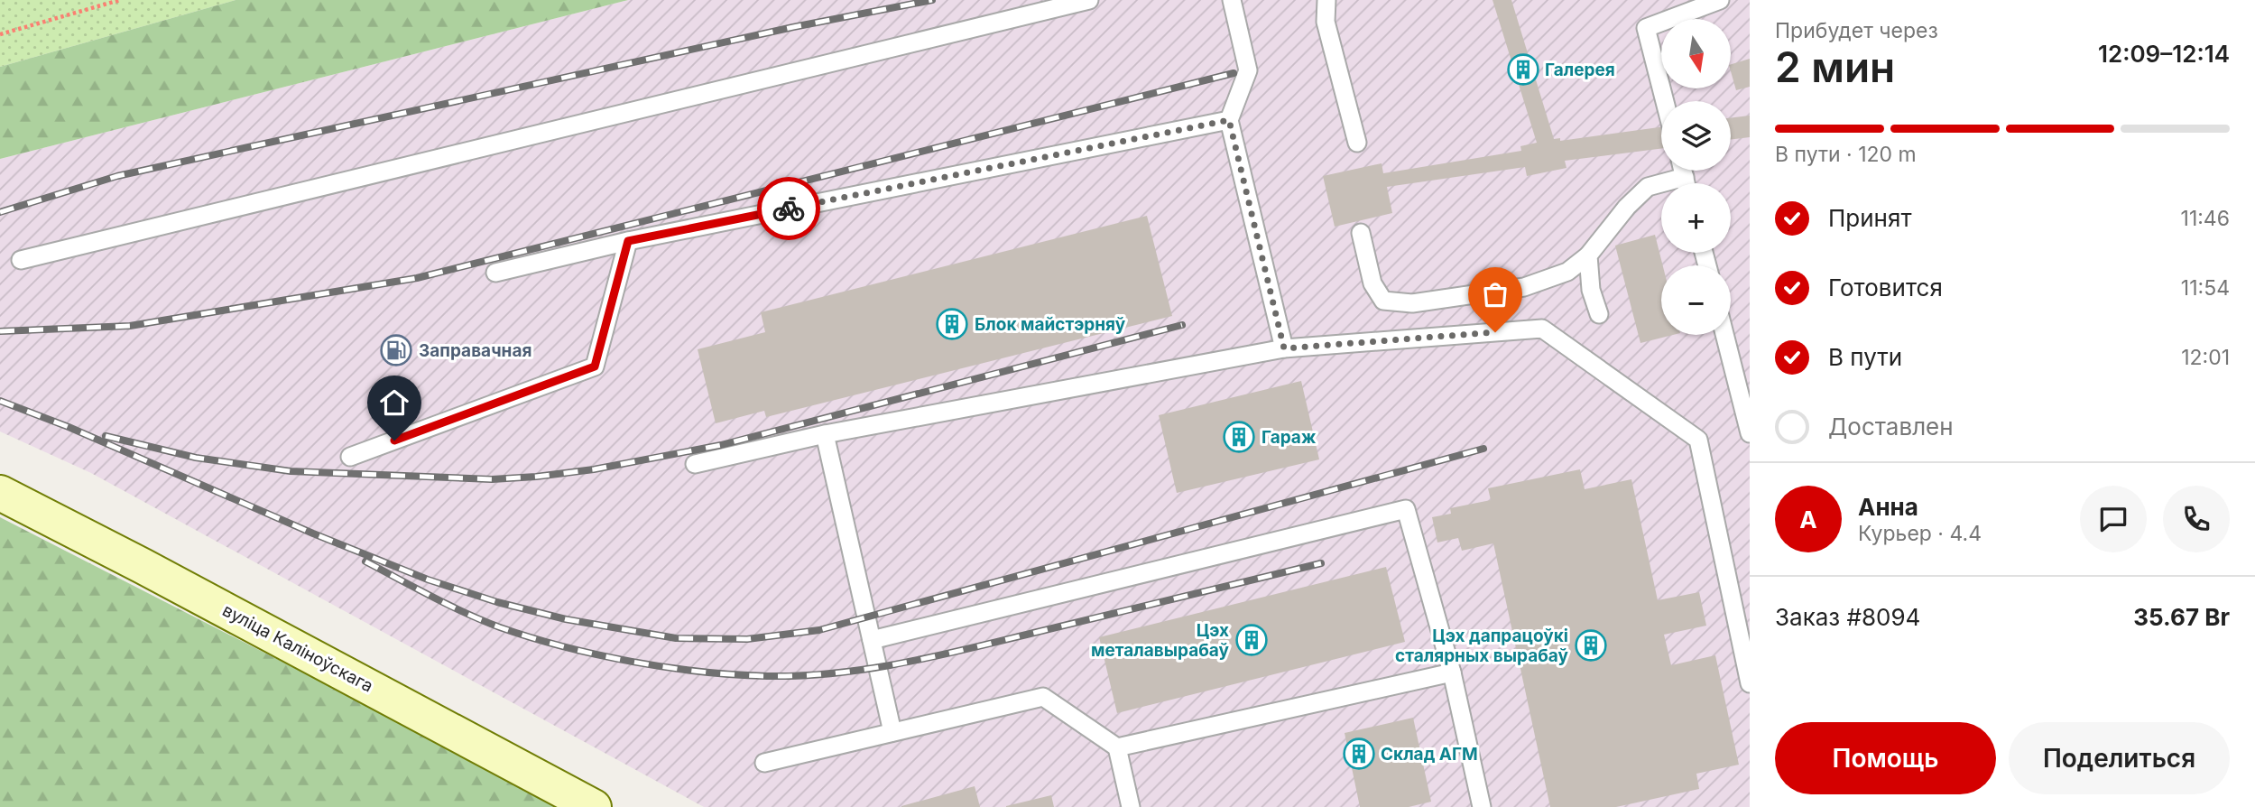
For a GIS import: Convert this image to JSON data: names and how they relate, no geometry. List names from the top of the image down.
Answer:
{
  "streets": {
    "street": ["вуліца Каліноўскага"]
  },
  "places": {
    "building": [
      "Галерея",
      "Блок майстэрняў",
      "Гараж",
      "Цэх металавырабаў",
      "Цэх дапрацоўкі сталярных вырабаў",
      "Склад АГМ"
    ],
    "fuel station": ["Заправачная"]
  },
  "north": "bottom",
  "page": {
    "heading": ["2 мин", "Прибудет через", "12:09–12:14"],
    "panel": [
      "Анна",
      "Курьер · 4.4",
      "Заказ #8094",
      "35.67 Br"
    ],
    "map_buttons": ["+", "−"],
    "bar": "В пути · 120 m",
    "list": [
      ["Принят", "11:46"],
      ["Готовится", "11:54"],
      ["В пути", "12:01"],
      "Доставлен"
    ],
    "round": "А",
    "buttons": ["Помощь", "Поделиться"]
  }
}
